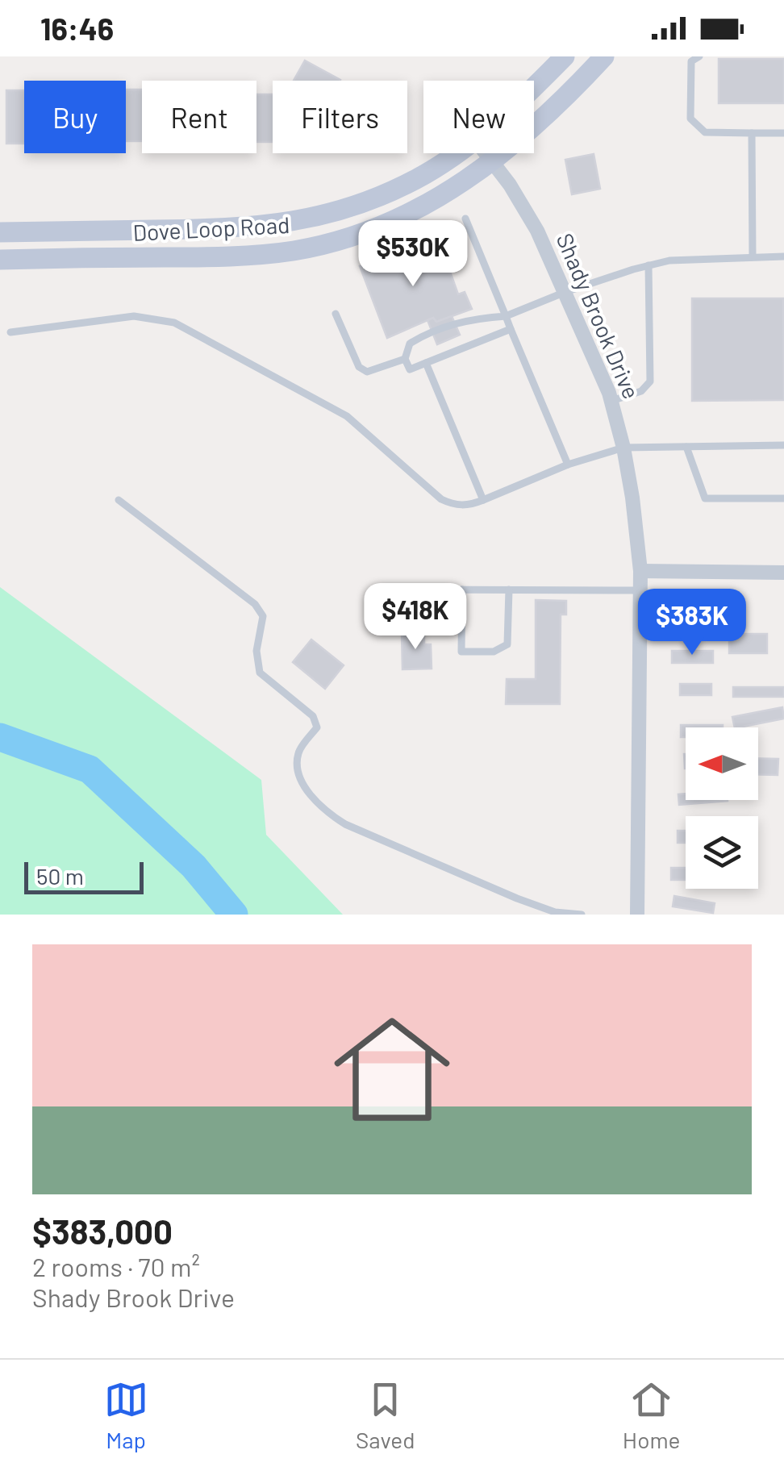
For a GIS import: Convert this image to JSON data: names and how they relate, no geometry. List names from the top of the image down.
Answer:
{
  "streets": {
    "main road": ["Dove Loop Road"],
    "street": ["Shady Brook Drive"]
  },
  "crossings": [
    ["Dove Loop Road", "Shady Brook Drive"]
  ],
  "scale_bar": "50 m",
  "north": "left",
  "page": {
    "status": "16:46",
    "chip": [
      "Buy",
      "Rent",
      "Filters",
      "New"
    ],
    "price": ["$530K", "$418K", "$383K"],
    "scale": "50 m",
    "list": [
      {
        "name": "$383,000",
        "note": "2 rooms · 70 m² · Shady Brook Drive"
      }
    ],
    "tabs": ["Map", "Saved", "Home"]
  }
}
